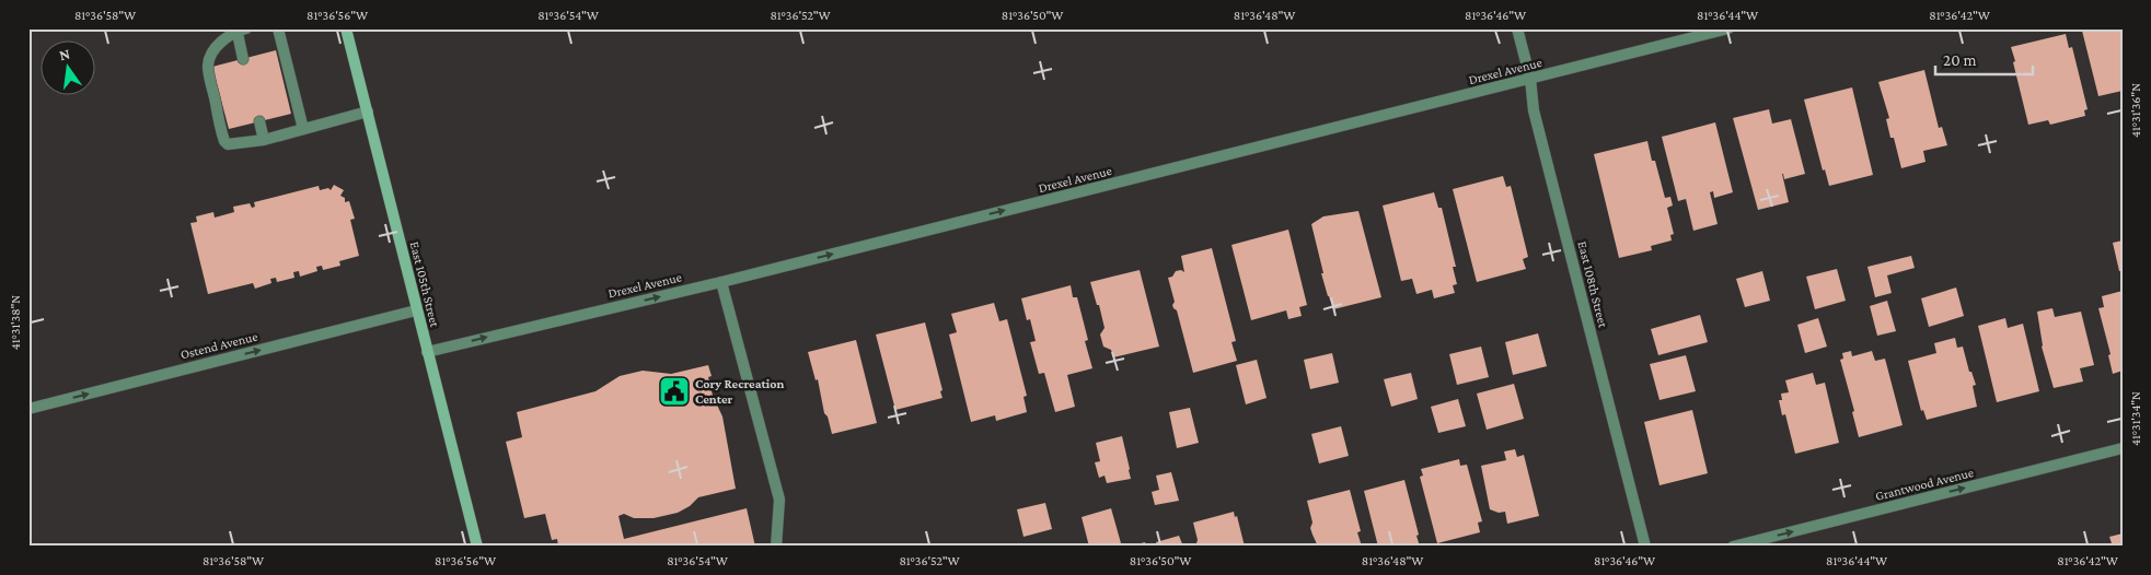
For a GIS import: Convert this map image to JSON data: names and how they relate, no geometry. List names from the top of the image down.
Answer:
{
  "streets": {
    "main road": ["East 105th Street"],
    "street": [
      "Drexel Avenue",
      "East 108th Street",
      "Ostend Avenue",
      "Grantwood Avenue"
    ]
  },
  "crossings": [
    ["Drexel Avenue", "East 105th Street"],
    ["Drexel Avenue", "East 108th Street"],
    ["East 105th Street", "Ostend Avenue"]
  ],
  "one_way": ["Drexel Avenue", "Ostend Avenue", "Grantwood Avenue"],
  "places": {
    "public building": ["Cory Recreation Center"]
  },
  "scale_bar": "20 m",
  "north": "top",
  "coordinates": [
    "81°36'58\"W",
    "81°36'56\"W",
    "81°36'54\"W",
    "81°36'52\"W",
    "81°36'50\"W",
    "81°36'48\"W",
    "81°36'46\"W",
    "81°36'44\"W",
    "81°36'42\"W",
    "41°31'36\"N",
    "41°31'38\"N",
    "41°31'34\"N"
  ]
}
